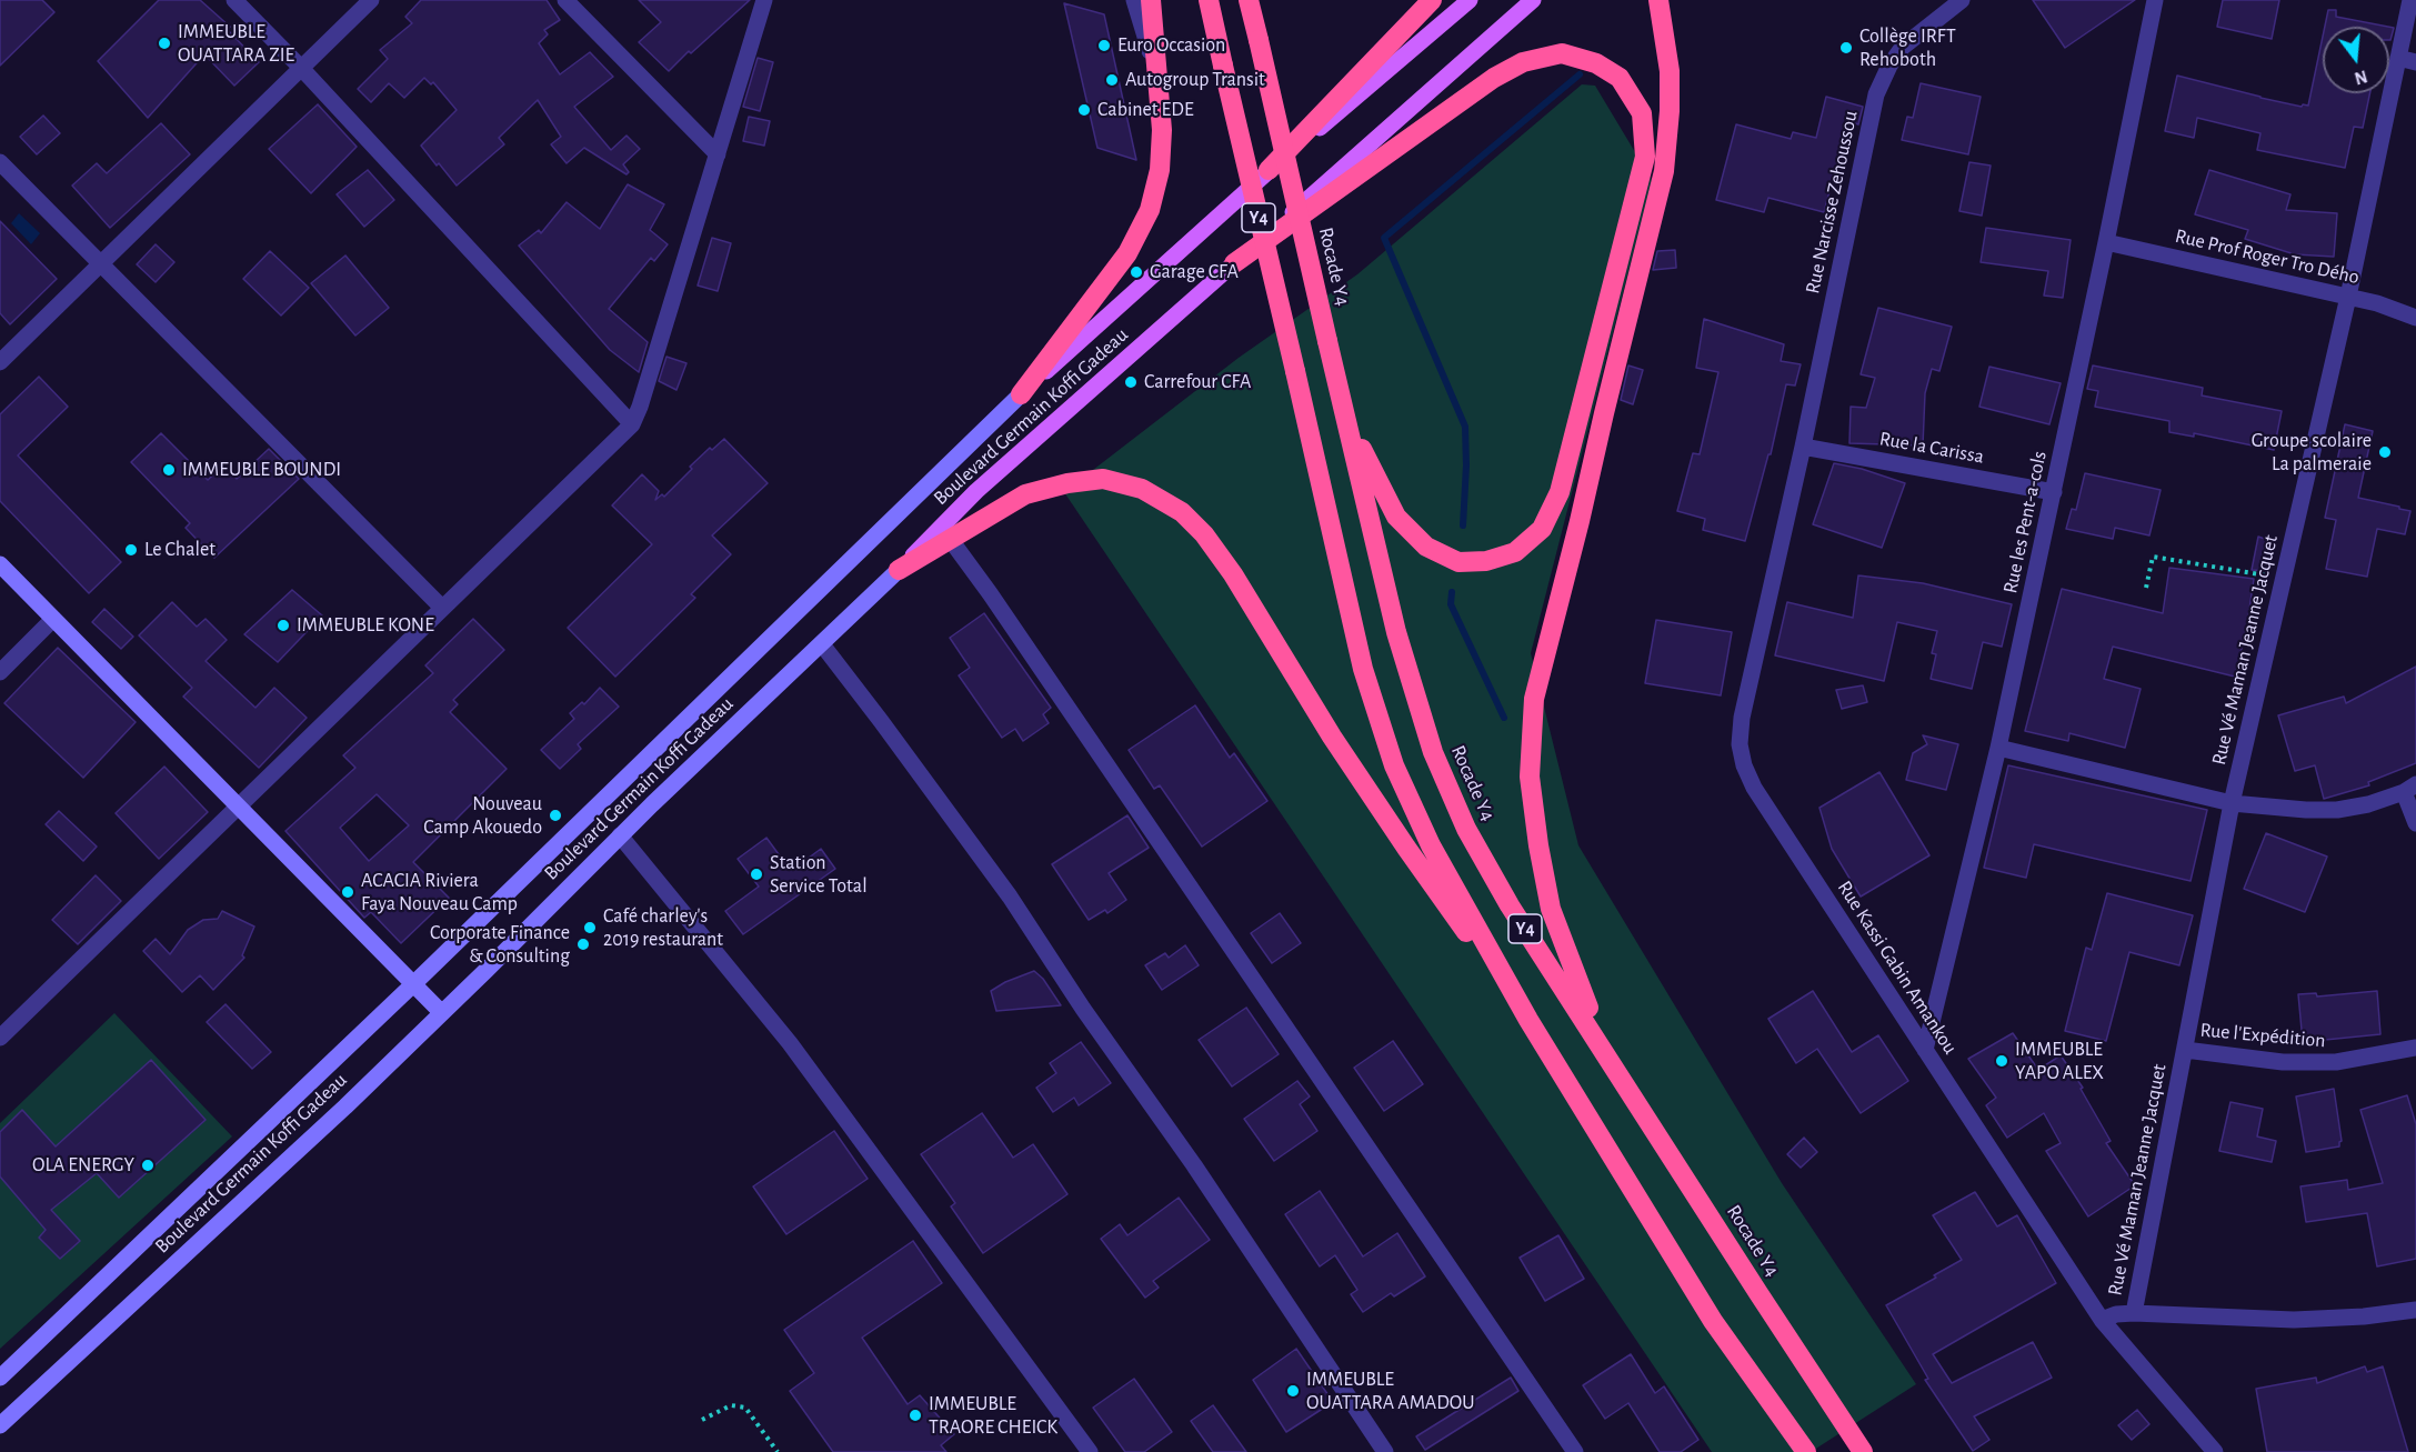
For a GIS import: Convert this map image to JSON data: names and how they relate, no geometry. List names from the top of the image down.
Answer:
{
  "streets": {
    "highway": ["Y4", "Rocade Y4"],
    "main road": ["Boulevard Germain Koffi Gadeau"],
    "street": [
      "Rue Narcisse Zehoussou",
      "Rue Prof Roger Tro Dého",
      "Rue la Carissa",
      "Rue les Pent-a-cols",
      "Rue Vé Maman Jeanne Jacquet",
      "Rue Kassi Gabin Amankou",
      "Rue l'Expédition"
    ]
  },
  "crossings": [
    ["Rue Narcisse Zehoussou", "Rue la Carissa"],
    ["Rue Narcisse Zehoussou", "Rue Kassi Gabin Amankou"],
    ["Rue Prof Roger Tro Dého", "Rue les Pent-a-cols"],
    ["Rue Prof Roger Tro Dého", "Rue Vé Maman Jeanne Jacquet"],
    ["Rue la Carissa", "Rue les Pent-a-cols"],
    ["Rue la Carissa", "Rue Kassi Gabin Amankou"],
    ["Rue les Pent-a-cols", "Rue Kassi Gabin Amankou"],
    ["Rue Vé Maman Jeanne Jacquet", "Rue l'Expédition"]
  ],
  "places": [
    "IMMEUBLE OUATTARA ZIE",
    "Euro Occasion",
    "Collège IRFT Rehoboth",
    "Autogroup Transit",
    "Cabinet EDE",
    "Garage CFA",
    "Carrefour CFA",
    "Groupe scolaire La palmeraie",
    "IMMEUBLE BOUNDI",
    "Le Chalet",
    "IMMEUBLE KONE",
    "Nouveau Camp Akouedo",
    "Station Service Total",
    "ACACIA Riviera Faya Nouveau Camp",
    "Café charley's 2019 restaurant",
    "Corporate Finance & Consulting",
    "IMMEUBLE YAPO ALEX",
    "OLA ENERGY",
    "IMMEUBLE OUATTARA AMADOU",
    "IMMEUBLE TRAORE CHEICK"
  ],
  "north": "bottom"
}
